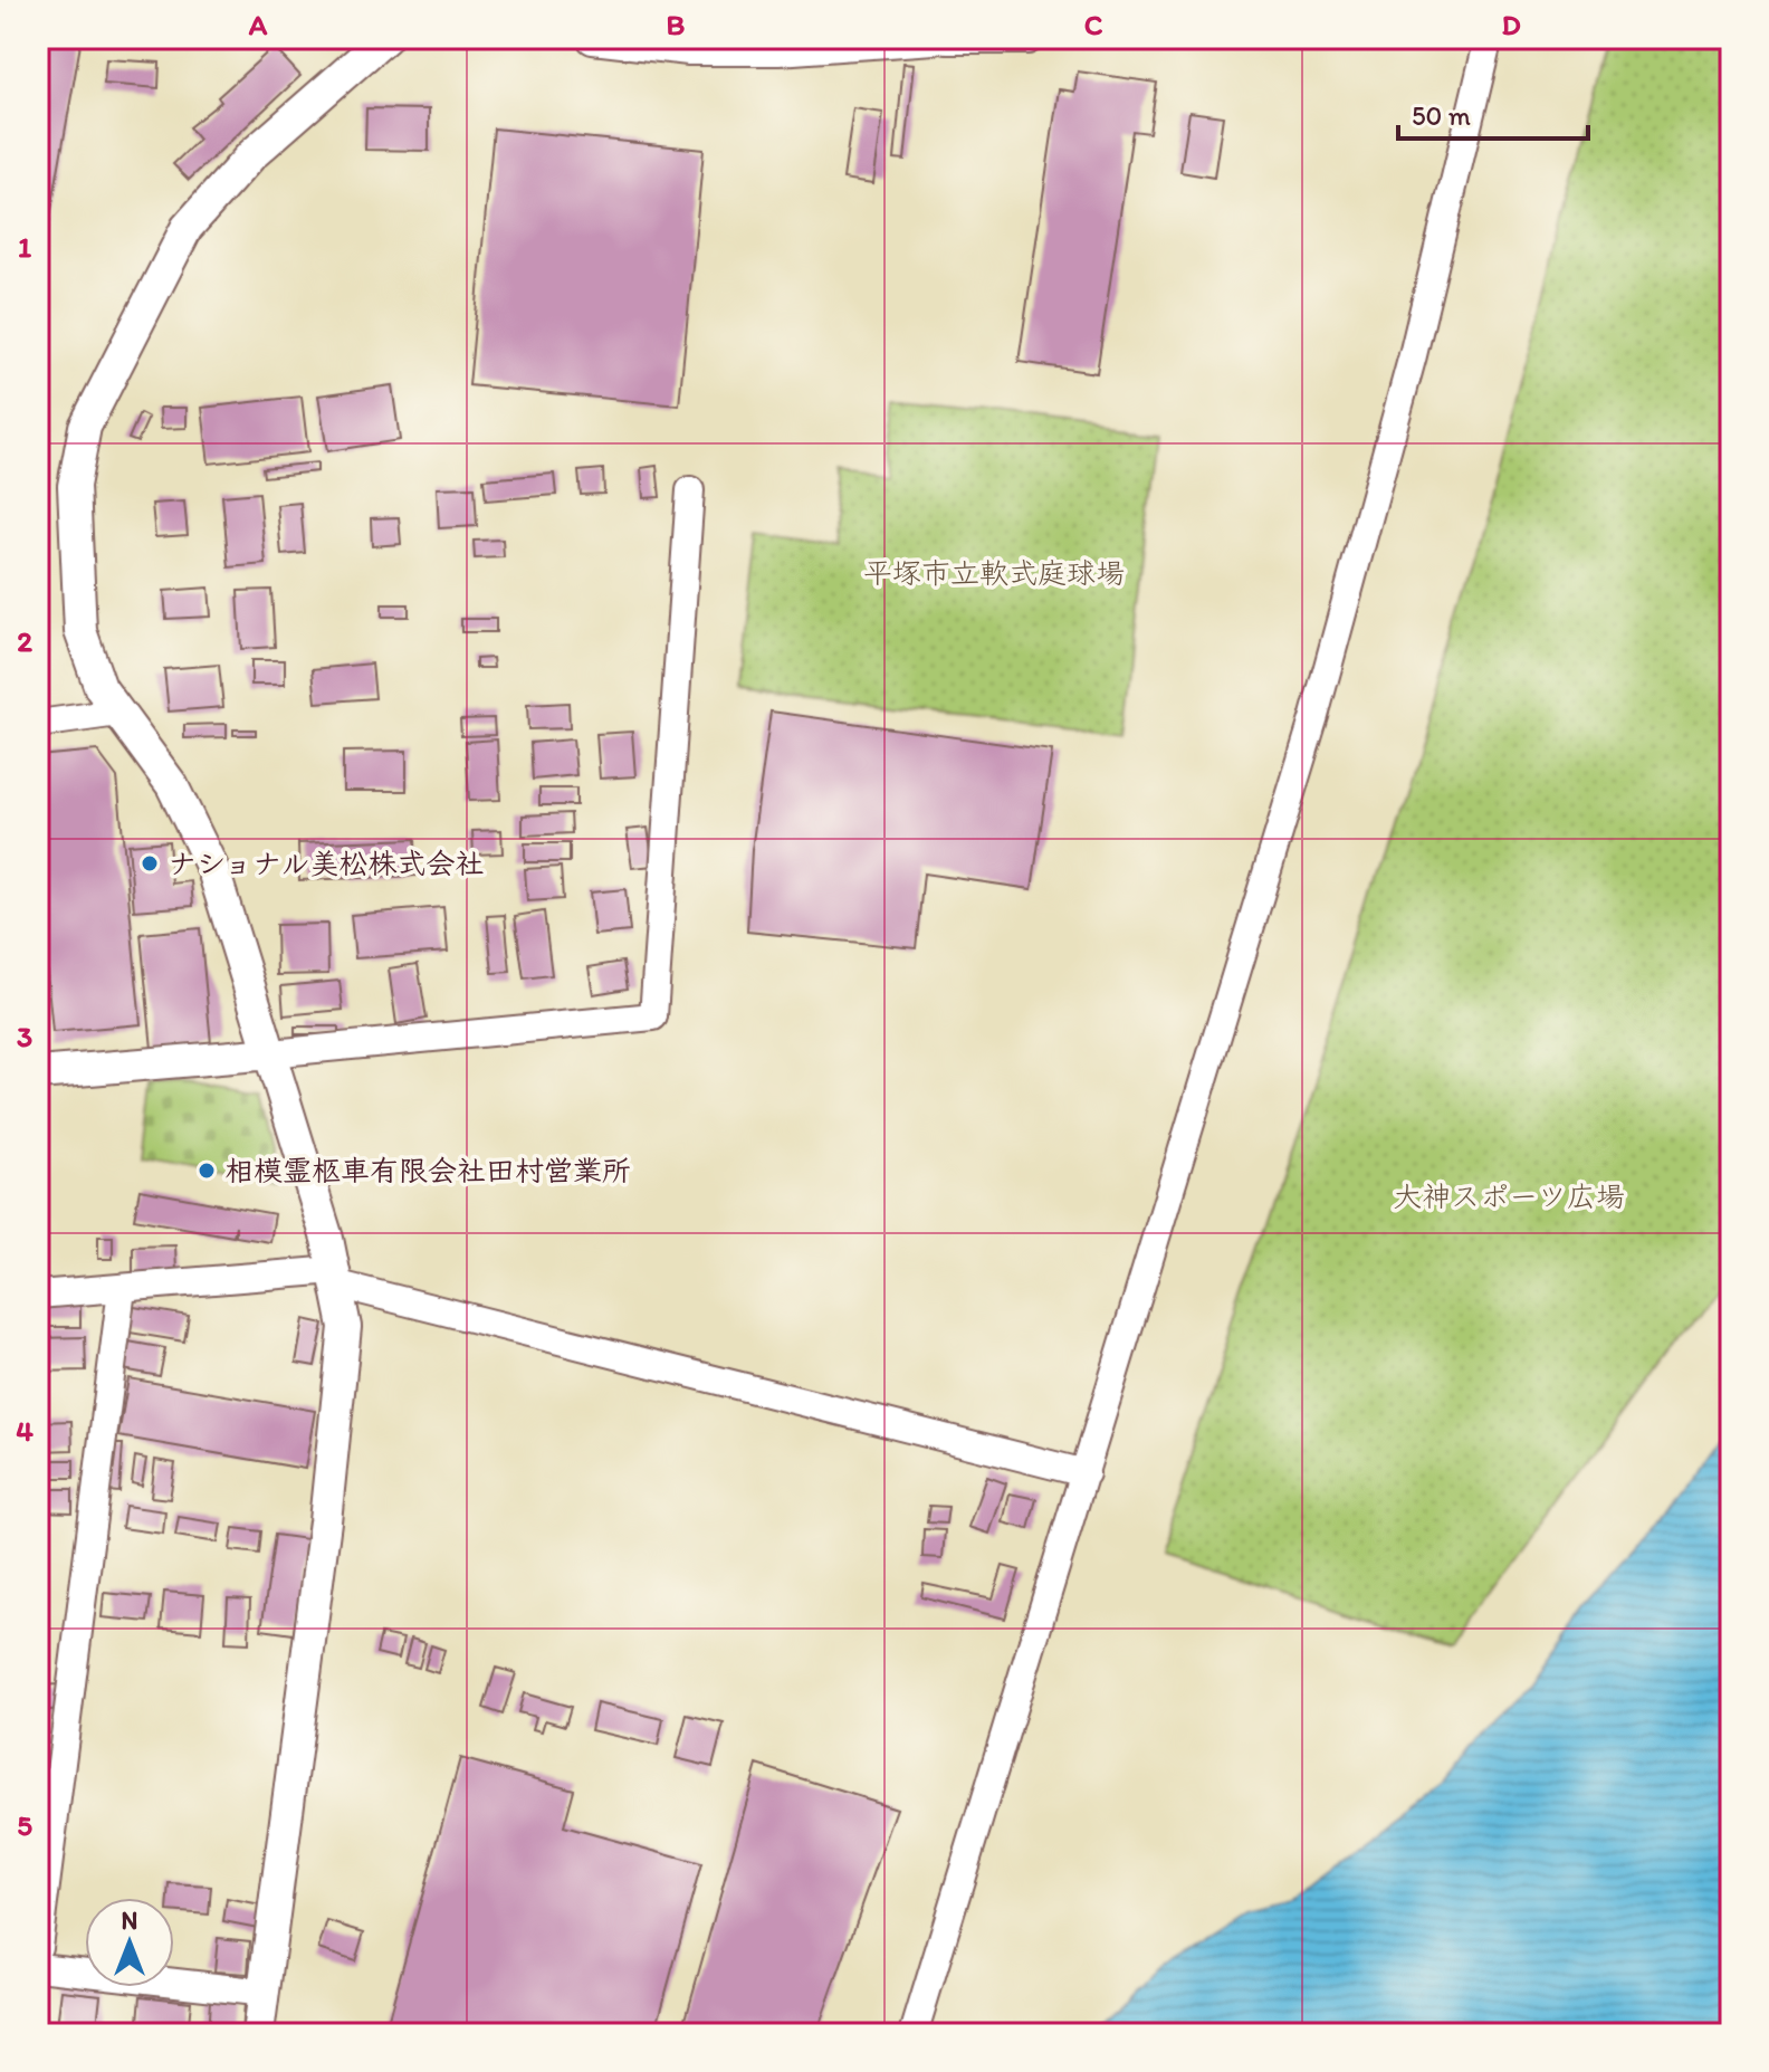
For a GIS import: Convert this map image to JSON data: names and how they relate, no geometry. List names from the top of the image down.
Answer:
{
  "parks": ["平塚市立軟式庭球場", "大神スポーツ広場"],
  "places": ["ナショナル美松株式会社", "相模霊柩車有限会社田村営業所"],
  "scale_bar": "50 m",
  "north": "top",
  "grid": {
    "columns": [
      "A",
      "B",
      "C",
      "D"
    ],
    "rows": [
      "1",
      "2",
      "3",
      "4",
      "5"
    ]
  }
}
